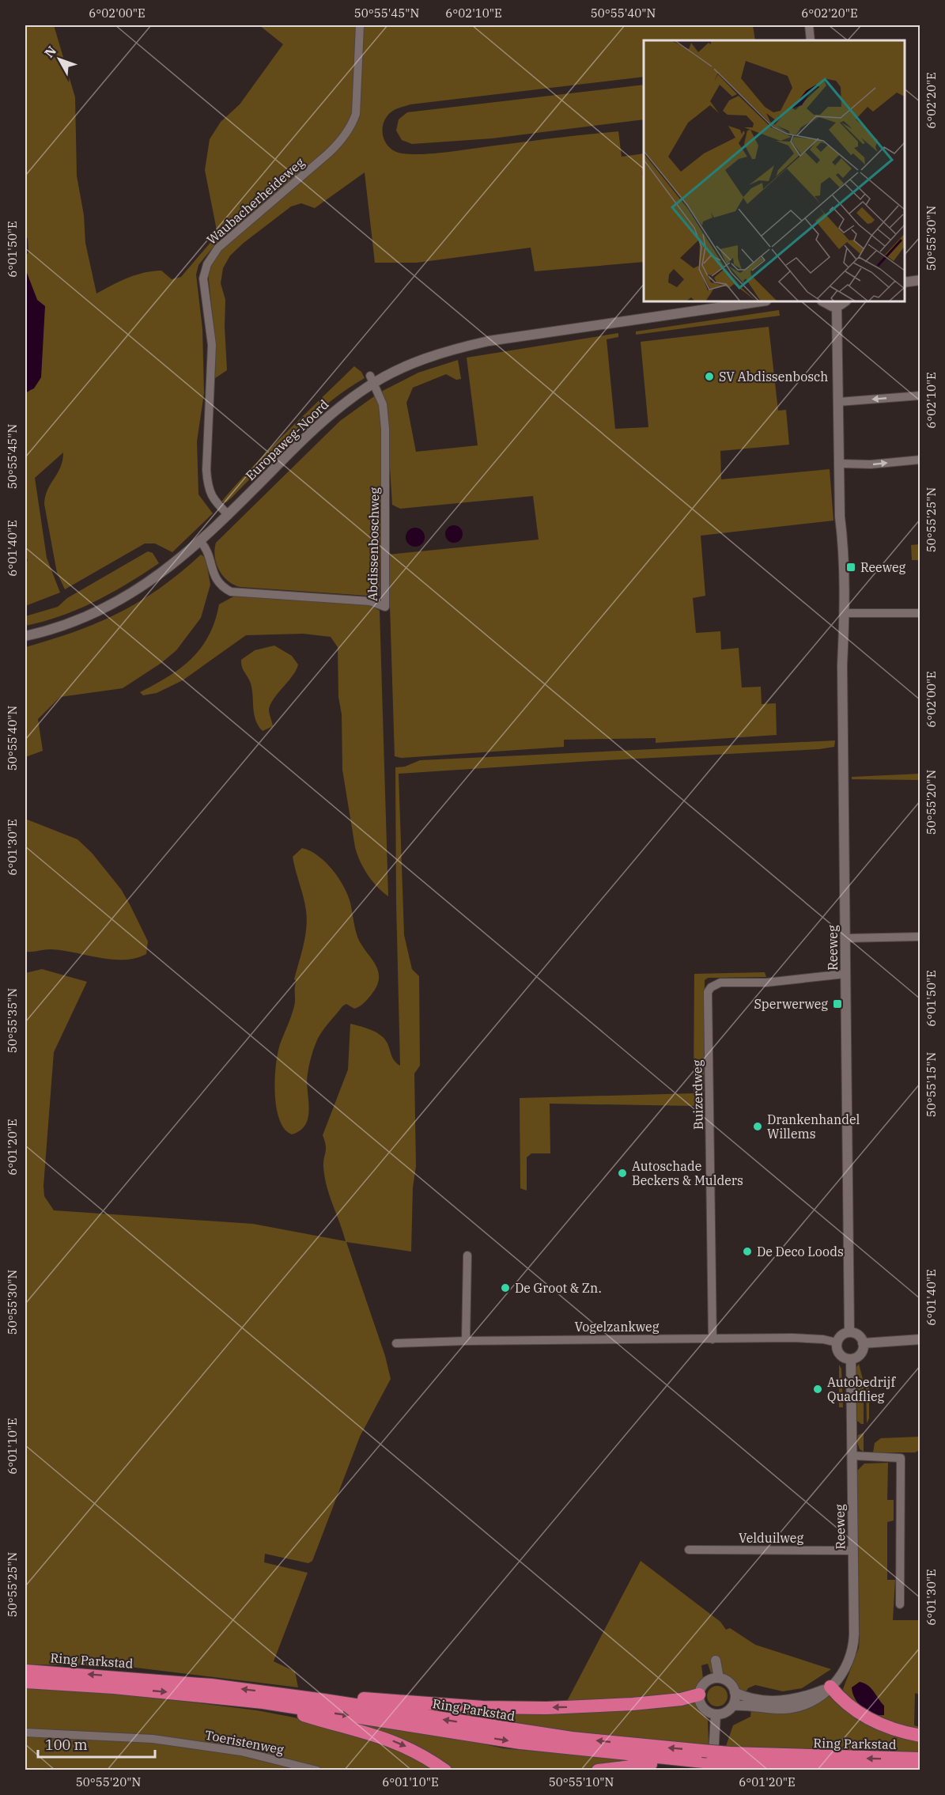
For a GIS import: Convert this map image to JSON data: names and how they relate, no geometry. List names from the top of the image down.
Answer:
{
  "streets": {
    "highway": ["Ring Parkstad"],
    "street": [
      "Waubacherheideweg",
      "Europaweg-Noord",
      "Abdissenboschweg",
      "Reeweg",
      "Buizerdweg",
      "Vogelzankweg",
      "Velduilweg",
      "Toeristenweg"
    ]
  },
  "crossings": [
    ["Waubacherheideweg", "Europaweg-Noord"],
    ["Europaweg-Noord", "Abdissenboschweg"],
    ["Reeweg", "Buizerdweg"],
    ["Reeweg", "Vogelzankweg"],
    ["Reeweg", "Velduilweg"],
    ["Buizerdweg", "Vogelzankweg"]
  ],
  "places": {
    "other": [
      "SV Abdissenbosch",
      "Drankenhandel Willems",
      "Autoschade Beckers & Mulders",
      "De Deco Loods",
      "De Groot & Zn.",
      "Autobedrijf Quadflieg"
    ],
    "transit": ["Reeweg", "Sperwerweg"]
  },
  "scale_bar": "100 m",
  "north": "top left",
  "coordinates": [
    "6°02'00\"E",
    "50°55'45\"N",
    "6°02'10\"E",
    "50°55'40\"N",
    "6°02'20\"E",
    "50°55'30\"N",
    "6°01'50\"E",
    "50°55'25\"N",
    "6°01'40\"E",
    "50°55'20\"N",
    "6°01'30\"E",
    "50°55'35\"N",
    "50°55'15\"N",
    "6°01'20\"E",
    "6°01'10\"E",
    "50°55'10\"N"
  ]
}
